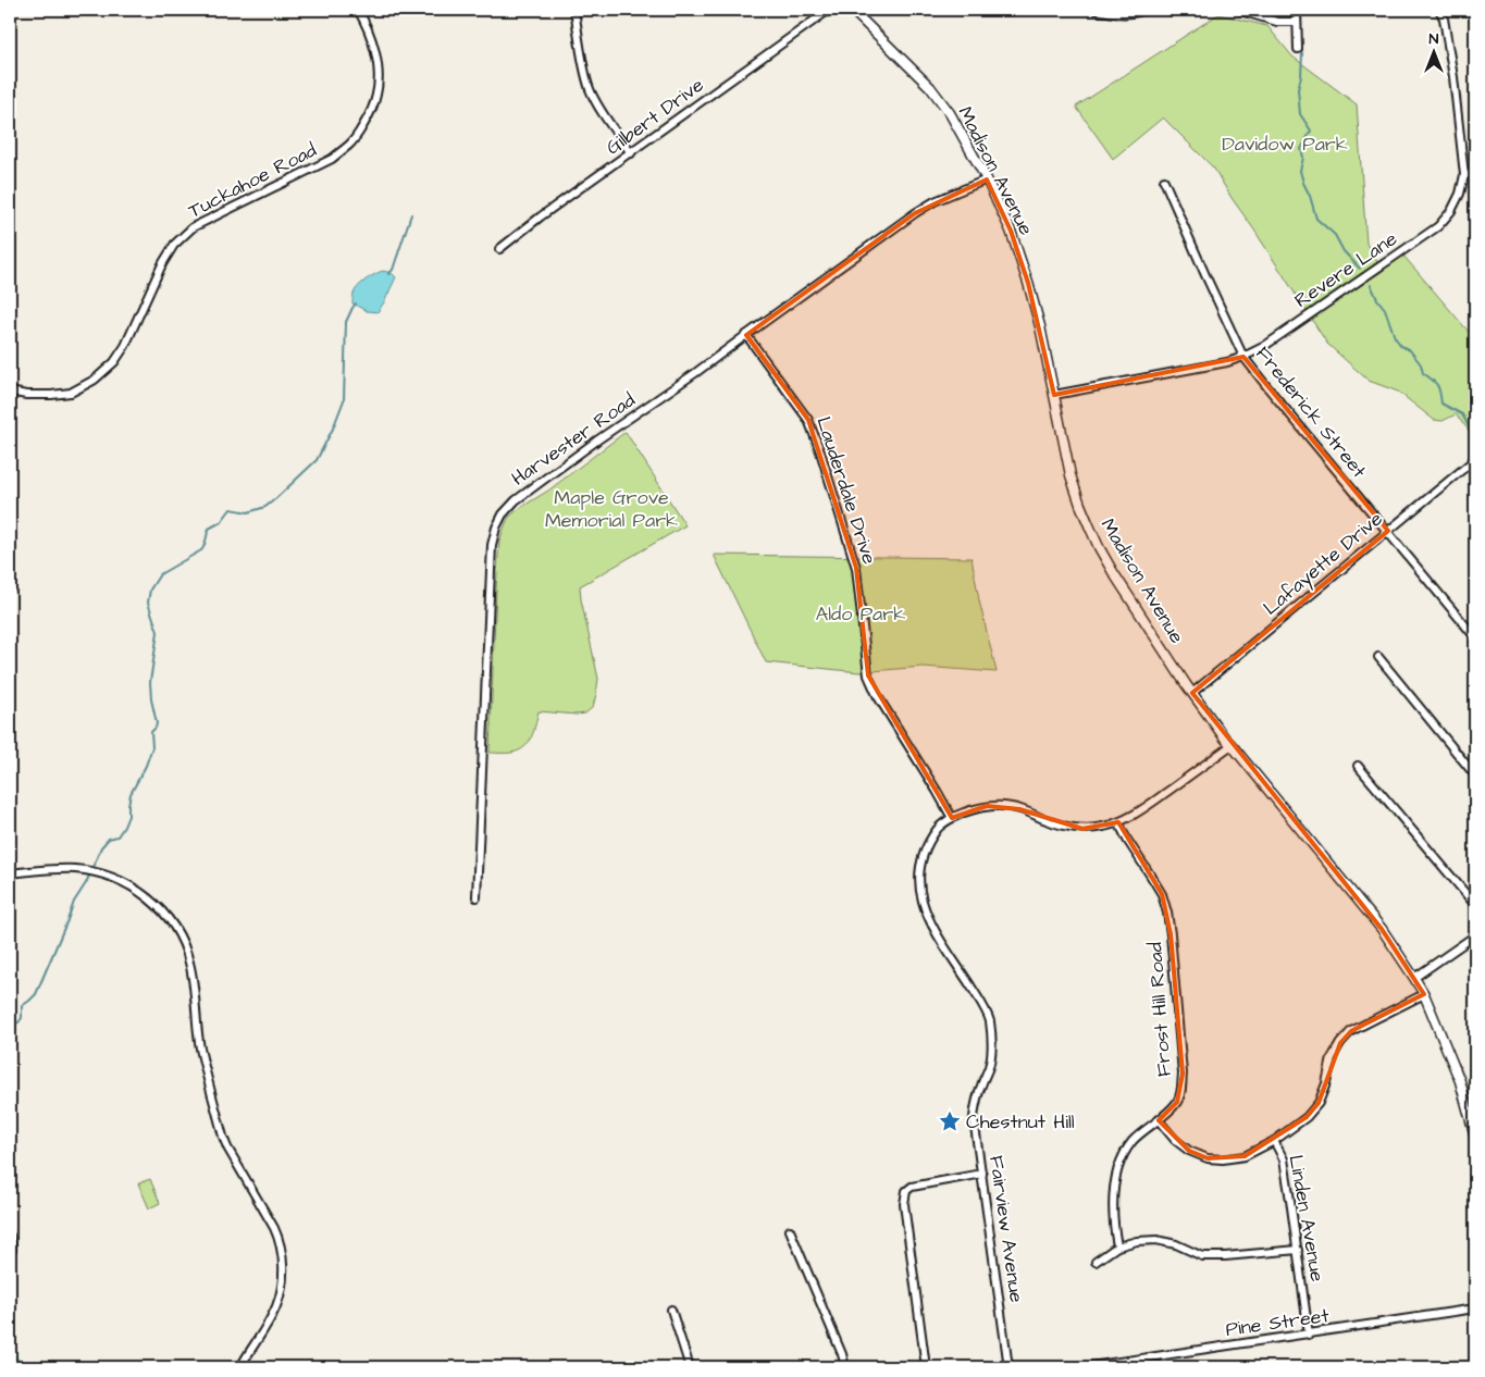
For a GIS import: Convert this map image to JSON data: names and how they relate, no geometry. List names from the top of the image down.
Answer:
{
  "streets": {
    "street": [
      "Gilbert Drive",
      "Madison Avenue",
      "Tuckahoe Road",
      "Revere Lane",
      "Frederick Street",
      "Harvester Road",
      "Lauderdale Drive",
      "Lafayette Drive",
      "Frost Hill Road",
      "Linden Avenue",
      "Fairview Avenue",
      "Pine Street"
    ]
  },
  "crossings": [
    ["Madison Avenue", "Revere Lane"],
    ["Madison Avenue", "Harvester Road"],
    ["Madison Avenue", "Lafayette Drive"],
    ["Madison Avenue", "Fairview Avenue"],
    ["Revere Lane", "Frederick Street"],
    ["Frederick Street", "Lafayette Drive"],
    ["Harvester Road", "Lauderdale Drive"],
    ["Lauderdale Drive", "Fairview Avenue"],
    ["Frost Hill Road", "Fairview Avenue"],
    ["Linden Avenue", "Pine Street"]
  ],
  "parks": ["Davidow Park", "Maple Grove Memorial Park", "Aldo Park"],
  "places": {
    "place": ["Chestnut Hill"]
  },
  "north": "top"
}
